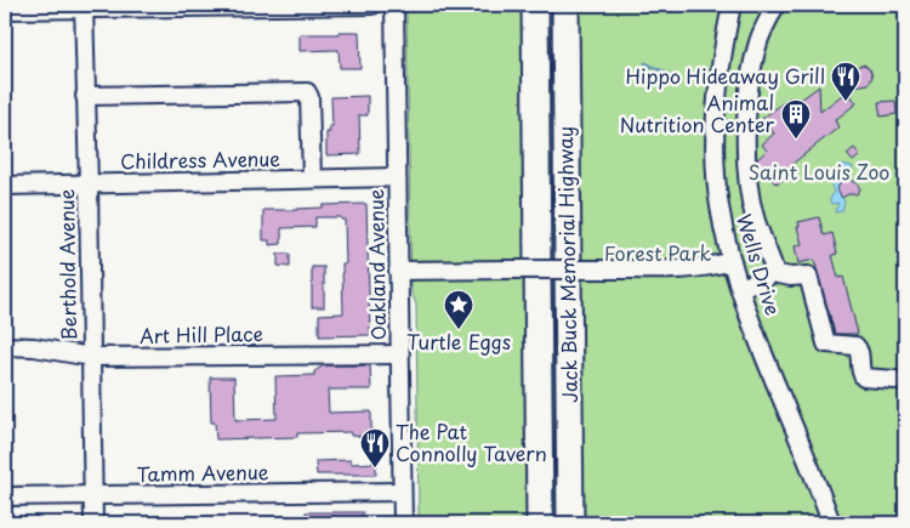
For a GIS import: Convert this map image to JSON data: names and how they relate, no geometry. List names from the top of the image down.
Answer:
{
  "streets": {
    "highway": ["Jack Buck Memorial Highway"],
    "street": [
      "Childress Avenue",
      "Berthold Avenue",
      "Oakland Avenue",
      "Wells Drive",
      "Art Hill Place",
      "Tamm Avenue"
    ]
  },
  "crossings": [
    ["Childress Avenue", "Berthold Avenue"],
    ["Childress Avenue", "Oakland Avenue"],
    ["Berthold Avenue", "Art Hill Place"],
    ["Berthold Avenue", "Tamm Avenue"],
    ["Oakland Avenue", "Art Hill Place"],
    ["Oakland Avenue", "Tamm Avenue"]
  ],
  "parks": ["Saint Louis Zoo", "Forest Park"],
  "places": {
    "restaurant": ["Hippo Hideaway Grill", "The Pat Connolly Tavern"],
    "building": ["Animal Nutrition Center"],
    "place": ["Turtle Eggs"]
  }
}
